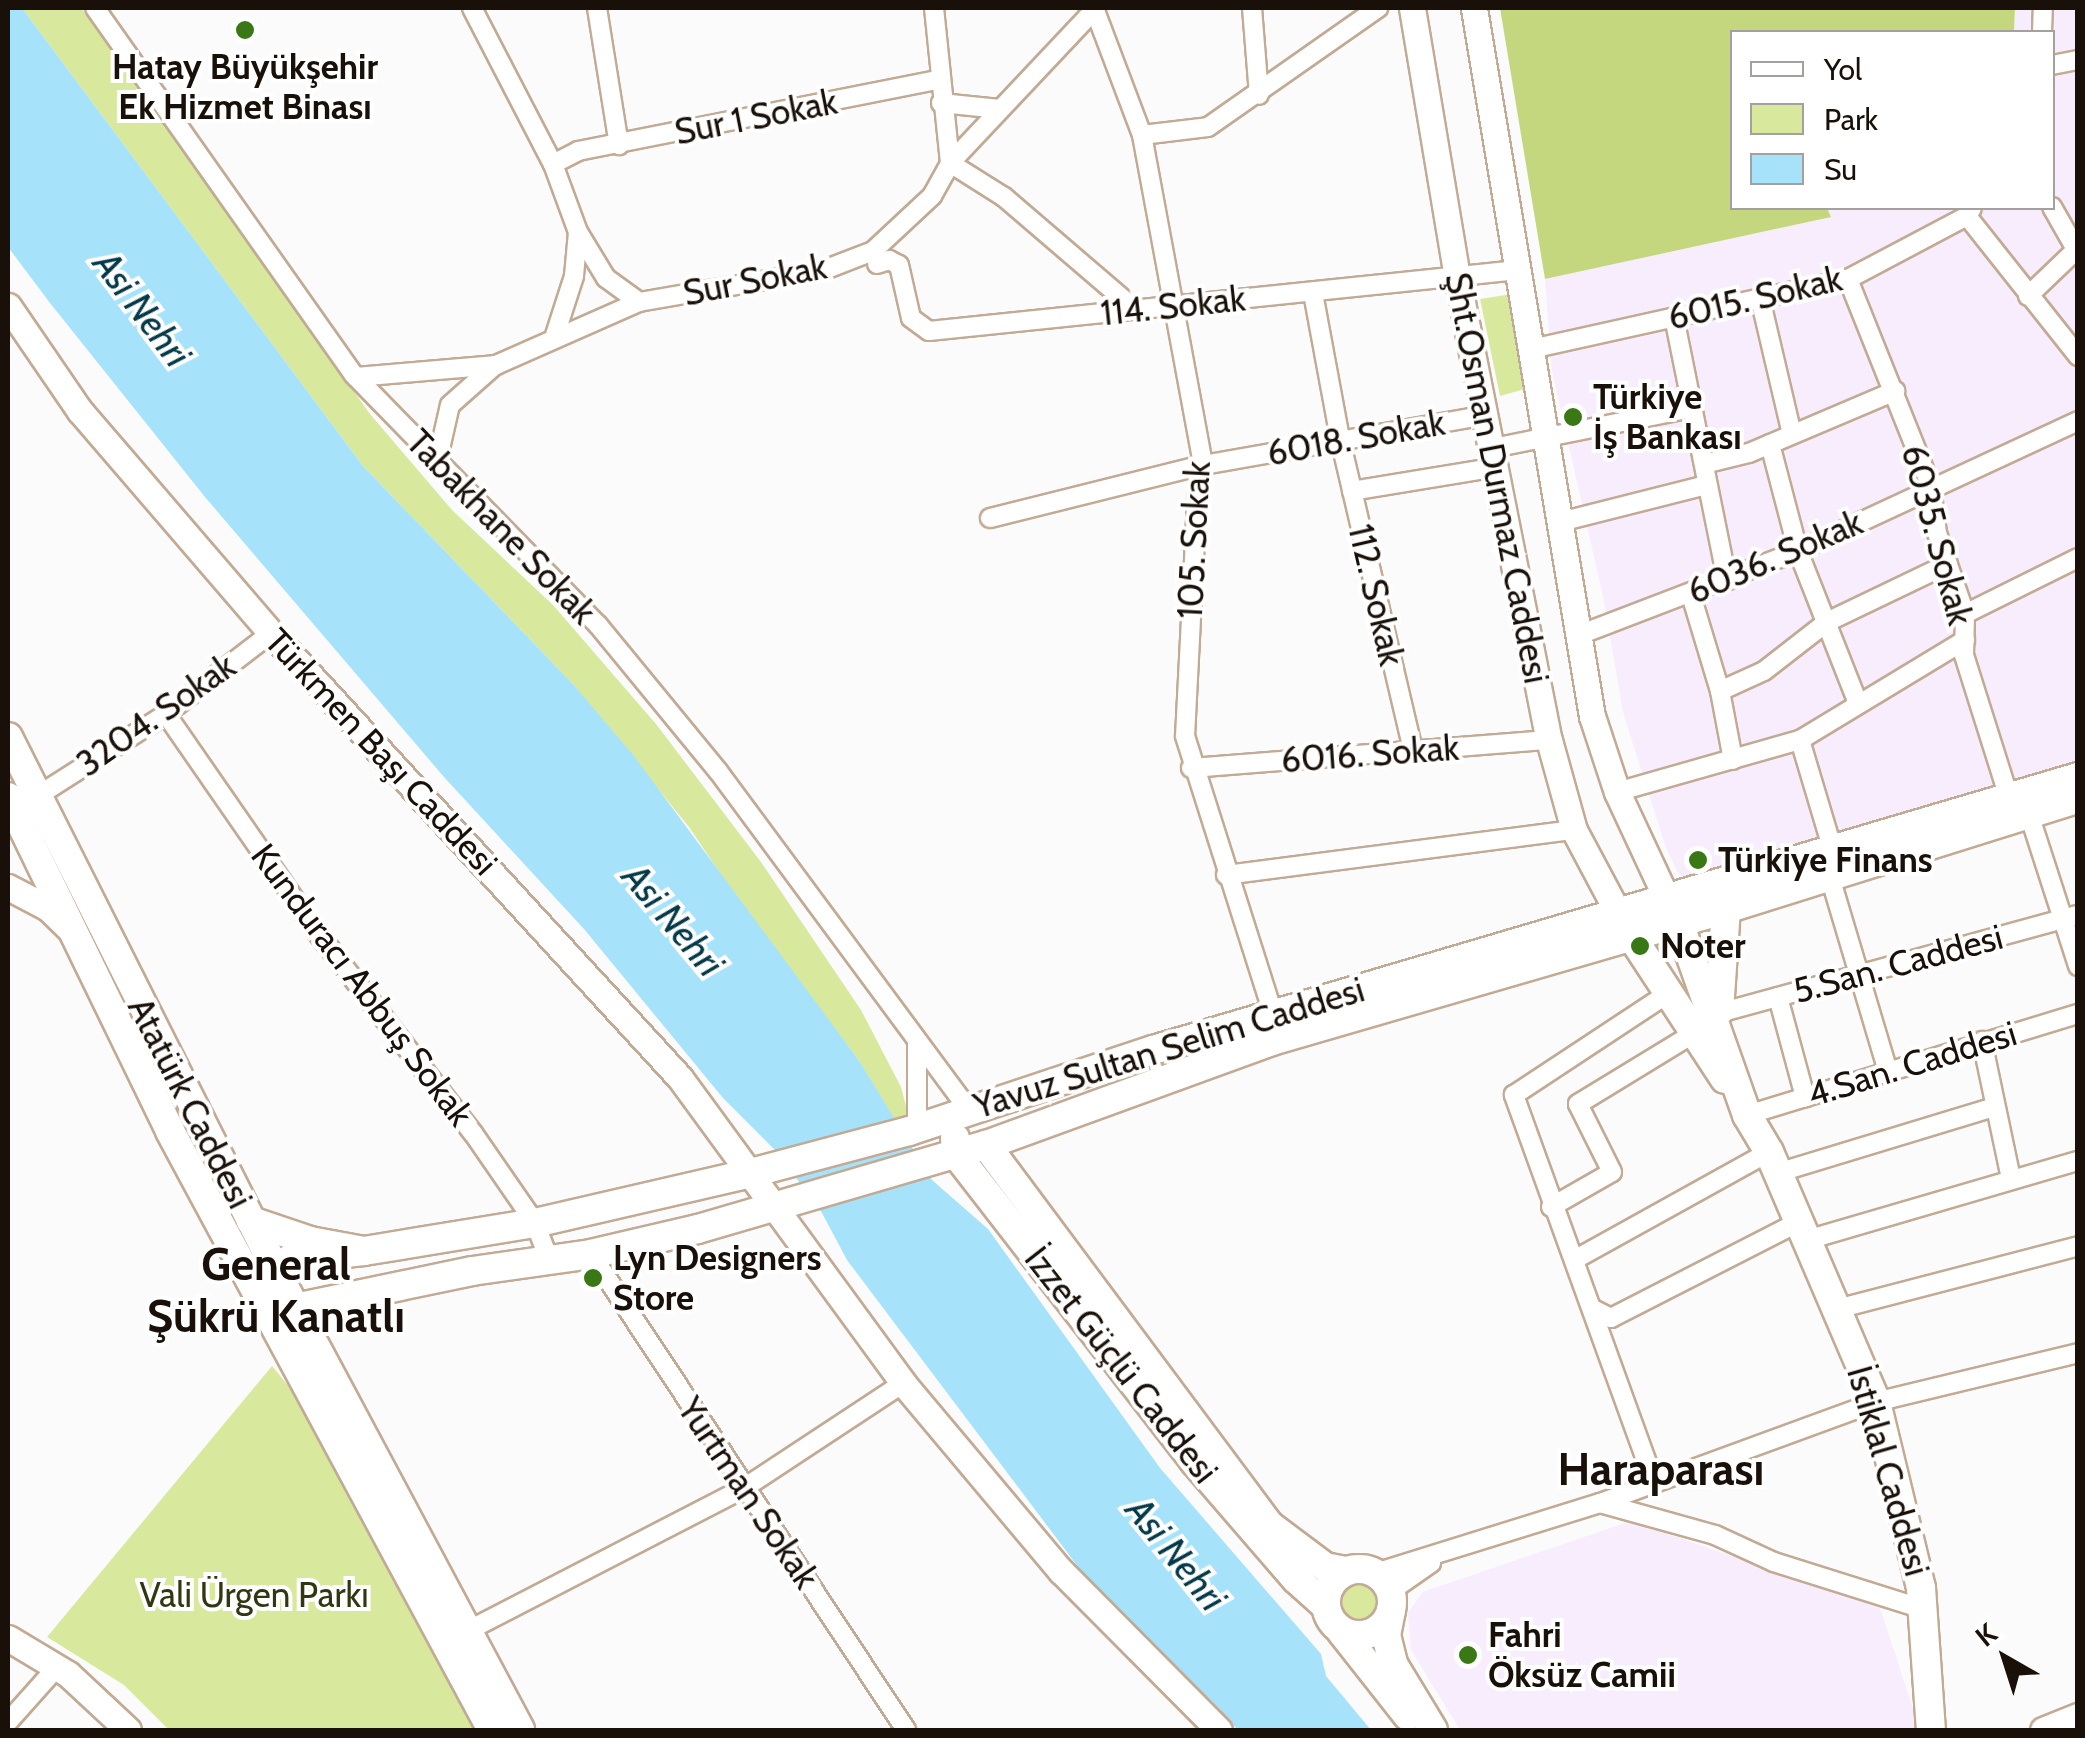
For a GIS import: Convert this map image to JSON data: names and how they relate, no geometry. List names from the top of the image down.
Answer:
{
  "streets": {
    "main road": [
      "Yavuz Sultan Selim Caddesi",
      "Atatürk Caddesi",
      "İzzet Güçlü Caddesi",
      "İstiklal Caddesi"
    ],
    "street": [
      "Sur 1 Sokak",
      "Sur Sokak",
      "6015. Sokak",
      "114. Sokak",
      "6018. Sokak",
      "Şht.Osman Durmaz Caddesi",
      "Tabakhane Sokak",
      "6035. Sokak",
      "105. Sokak",
      "6036. Sokak",
      "112. Sokak",
      "3204. Sokak",
      "Türkmen Başı Caddesi",
      "6016. Sokak",
      "5.San. Caddesi",
      "Kunduracı Abbuş Sokak",
      "4.San. Caddesi",
      "Yurtman Sokak"
    ]
  },
  "crossings": [
    ["Sur Sokak", "Tabakhane Sokak"],
    ["Sur Sokak", "105. Sokak"],
    ["6015. Sokak", "Şht.Osman Durmaz Caddesi"],
    ["6015. Sokak", "6035. Sokak"],
    ["114. Sokak", "Şht.Osman Durmaz Caddesi"],
    ["114. Sokak", "105. Sokak"],
    ["114. Sokak", "112. Sokak"],
    ["6018. Sokak", "Şht.Osman Durmaz Caddesi"],
    ["6018. Sokak", "105. Sokak"],
    ["6018. Sokak", "112. Sokak"],
    ["Şht.Osman Durmaz Caddesi", "6036. Sokak"],
    ["Şht.Osman Durmaz Caddesi", "6016. Sokak"],
    ["Şht.Osman Durmaz Caddesi", "Yavuz Sultan Selim Caddesi"],
    ["Şht.Osman Durmaz Caddesi", "İstiklal Caddesi"],
    ["Tabakhane Sokak", "Yavuz Sultan Selim Caddesi"],
    ["6035. Sokak", "6036. Sokak"],
    ["6035. Sokak", "5.San. Caddesi"],
    ["6035. Sokak", "Yavuz Sultan Selim Caddesi"],
    ["105. Sokak", "6016. Sokak"],
    ["105. Sokak", "Yavuz Sultan Selim Caddesi"],
    ["112. Sokak", "6016. Sokak"],
    ["3204. Sokak", "Türkmen Başı Caddesi"],
    ["3204. Sokak", "Kunduracı Abbuş Sokak"],
    ["3204. Sokak", "Atatürk Caddesi"],
    ["Türkmen Başı Caddesi", "Yavuz Sultan Selim Caddesi"],
    ["5.San. Caddesi", "İstiklal Caddesi"],
    ["Kunduracı Abbuş Sokak", "Yavuz Sultan Selim Caddesi"],
    ["Yavuz Sultan Selim Caddesi", "Atatürk Caddesi"],
    ["Yavuz Sultan Selim Caddesi", "İzzet Güçlü Caddesi"],
    ["Yavuz Sultan Selim Caddesi", "İstiklal Caddesi"],
    ["Yavuz Sultan Selim Caddesi", "Yurtman Sokak"],
    ["4.San. Caddesi", "İstiklal Caddesi"]
  ],
  "districts": ["General Şükrü Kanatlı", "Haraparası"],
  "water": ["Asi Nehri"],
  "parks": ["Vali Ürgen Parkı"],
  "places": [
    "Hatay Büyükşehir Ek Hizmet Binası",
    "Türkiye İş Bankası",
    "Türkiye Finans",
    "Noter",
    "Lyn Designers Store",
    "Fahri Öksüz Camii"
  ],
  "legend": ["Yol", "Park", "Su"],
  "north": "top left"
}
